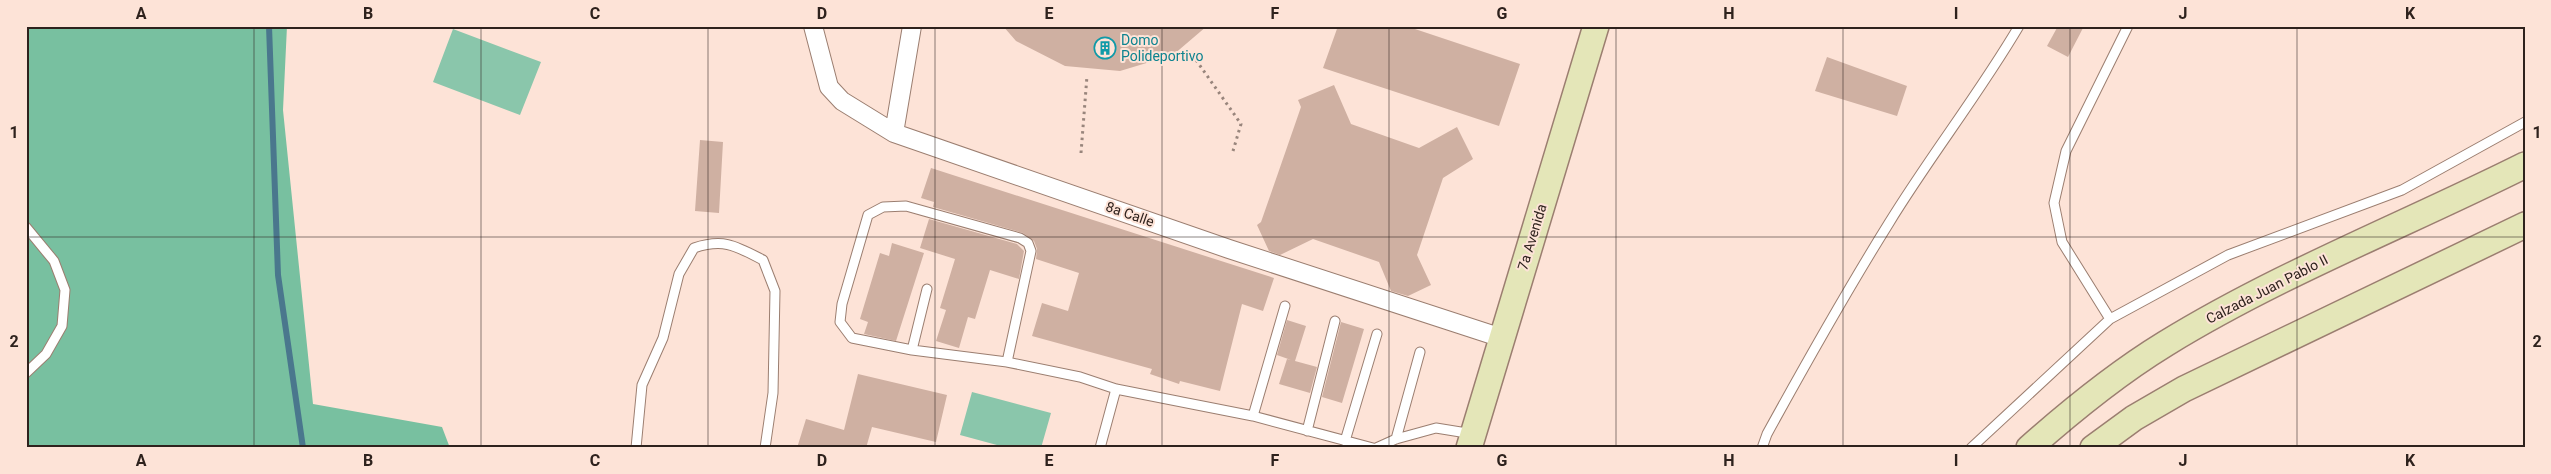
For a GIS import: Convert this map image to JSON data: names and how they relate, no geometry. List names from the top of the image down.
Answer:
{
  "streets": {
    "main road": ["7a Avenida", "Calzada Juan Pablo II"],
    "street": ["8a Calle"]
  },
  "crossings": [
    ["8a Calle", "7a Avenida"]
  ],
  "places": {
    "building": ["Domo Polideportivo"]
  },
  "grid": {
    "columns": [
      "A",
      "B",
      "C",
      "D",
      "E",
      "F",
      "G",
      "H",
      "I",
      "J",
      "K"
    ],
    "rows": ["1", "2"]
  }
}
